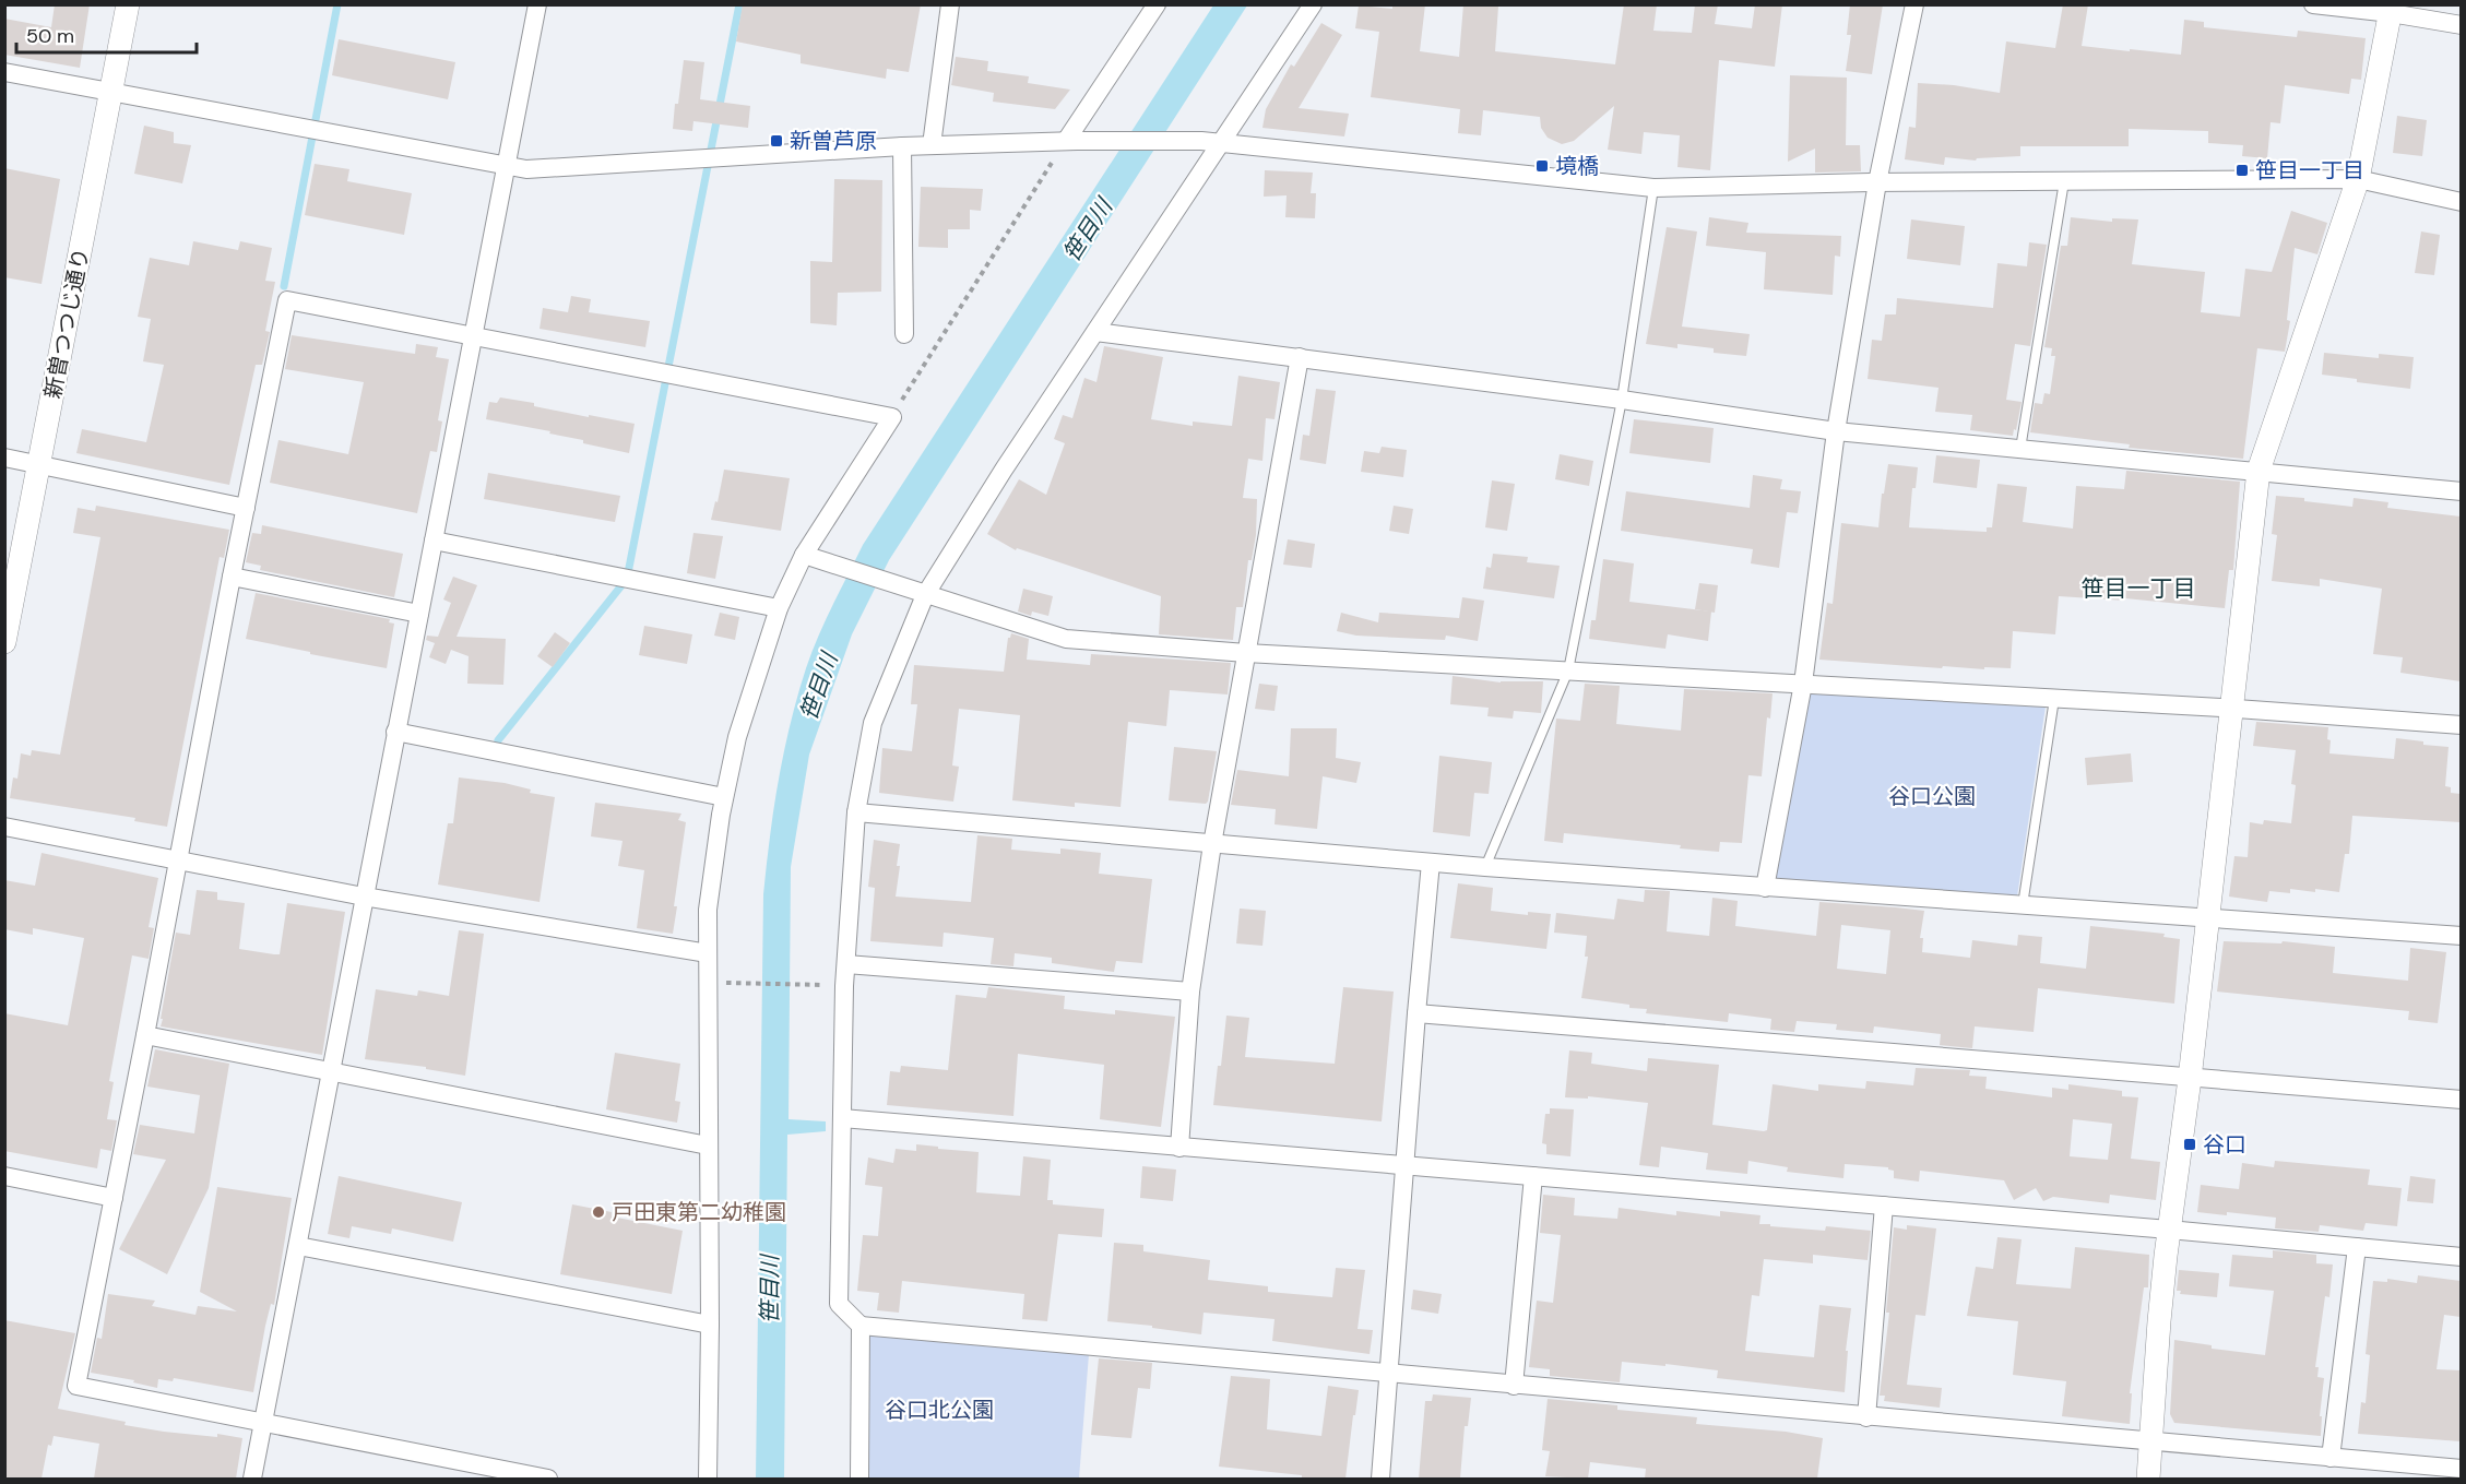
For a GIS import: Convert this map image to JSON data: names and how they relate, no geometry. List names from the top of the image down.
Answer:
{
  "streets": {
    "street": ["新曽つつじ通り"]
  },
  "districts": ["笹目一丁目"],
  "water": ["笹目川"],
  "parks": ["谷口公園", "谷口北公園"],
  "places": {
    "transit": [
      "新曽芦原",
      "境橋",
      "笹目一丁目",
      "谷口"
    ],
    "other": ["戸田東第二幼稚園"]
  },
  "scale_bar": "50 m"
}
